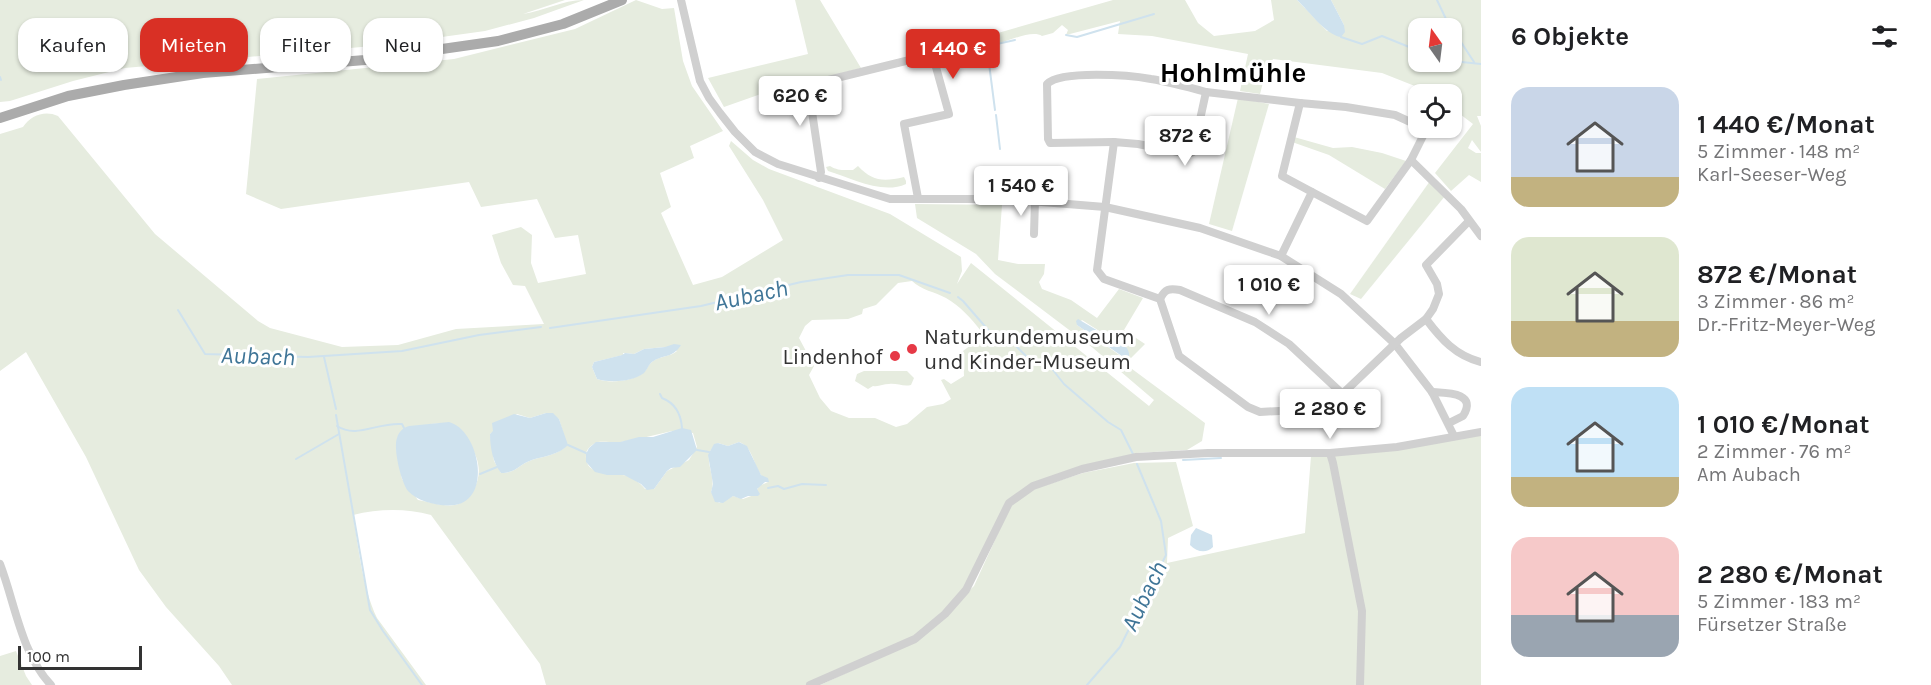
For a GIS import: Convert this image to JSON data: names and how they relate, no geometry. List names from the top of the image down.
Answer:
{
  "districts": ["Hohlmühle"],
  "water": ["Aubach"],
  "places": ["Naturkundemuseum und Kinder-Museum", "Lindenhof"],
  "scale_bar": "100 m",
  "north": "top",
  "page": {
    "heading": "6 Objekte",
    "chip": [
      "Kaufen",
      "Mieten",
      "Filter",
      "Neu"
    ],
    "price": [
      "1 440 €",
      "620 €",
      "872 €",
      "1 540 €",
      "1 010 €",
      "2 280 €"
    ],
    "list": [
      {
        "name": "1 440 €/Monat",
        "note": "5 Zimmer · 148 m² · Karl-Seeser-Weg"
      },
      {
        "name": "872 €/Monat",
        "note": "3 Zimmer · 86 m² · Dr.-Fritz-Meyer-Weg"
      },
      {
        "name": "1 010 €/Monat",
        "note": "2 Zimmer · 76 m² · Am Aubach"
      },
      {
        "name": "2 280 €/Monat",
        "note": "5 Zimmer · 183 m² · Fürsetzer Straße"
      }
    ],
    "scale": "100 m"
  }
}
